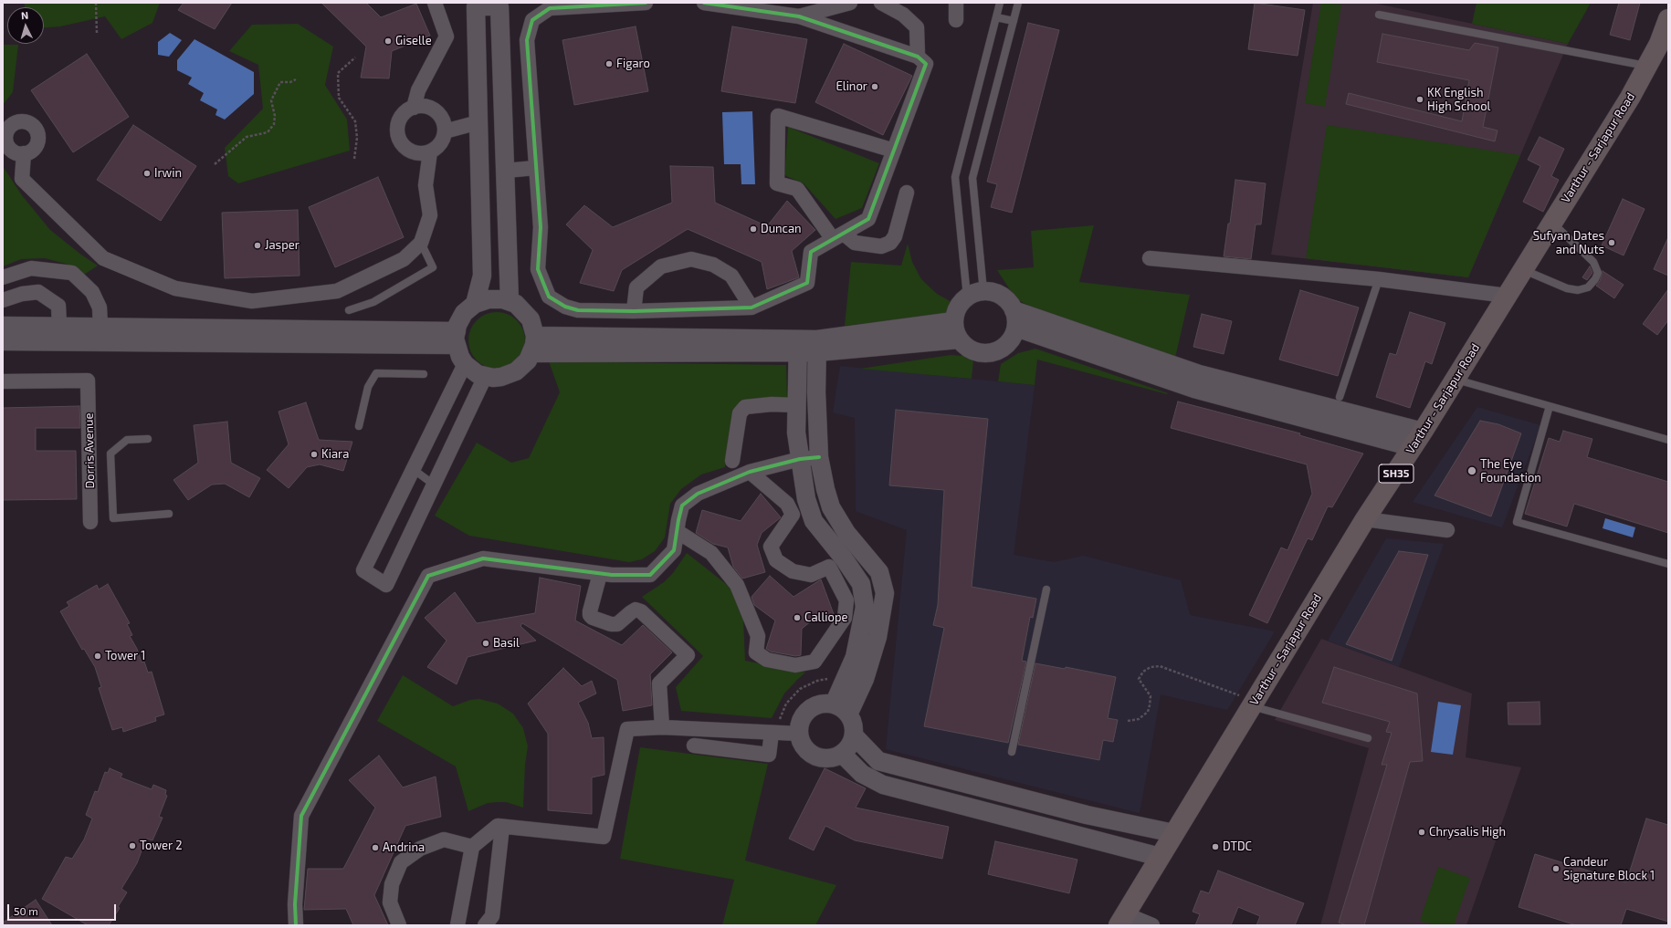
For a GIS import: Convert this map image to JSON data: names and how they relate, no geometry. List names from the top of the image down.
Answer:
{
  "streets": {
    "main road": ["Varthur - Sarjapur Road", "SH35"],
    "street": ["Dorris Avenue"]
  },
  "places": [
    "Giselle",
    "Figaro",
    "Elinor",
    "KK English High School",
    "Irwin",
    "Duncan",
    "Sufyan Dates and Nuts",
    "Jasper",
    "Kiara",
    "The Eye Foundation",
    "Calliope",
    "Basil",
    "Tower 1",
    "Chrysalis High",
    "Tower 2",
    "DTDC",
    "Andrina",
    "Candeur Signature Block 1"
  ],
  "scale_bar": "50 m",
  "north": "top"
}
